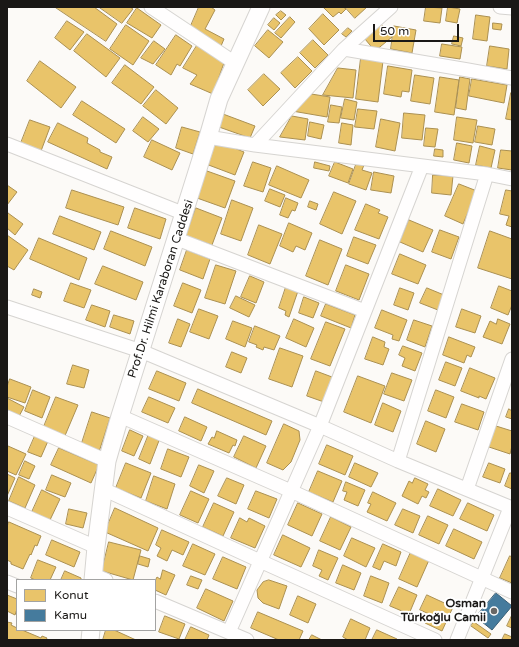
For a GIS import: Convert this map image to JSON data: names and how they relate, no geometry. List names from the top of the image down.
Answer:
{
  "streets": {
    "street": ["Prof.Dr. Hilmi Karaboran Caddesi"]
  },
  "places": ["Osman Türkoğlu Camii"],
  "legend": ["Konut", "Kamu"],
  "scale_bar": "50 m"
}
